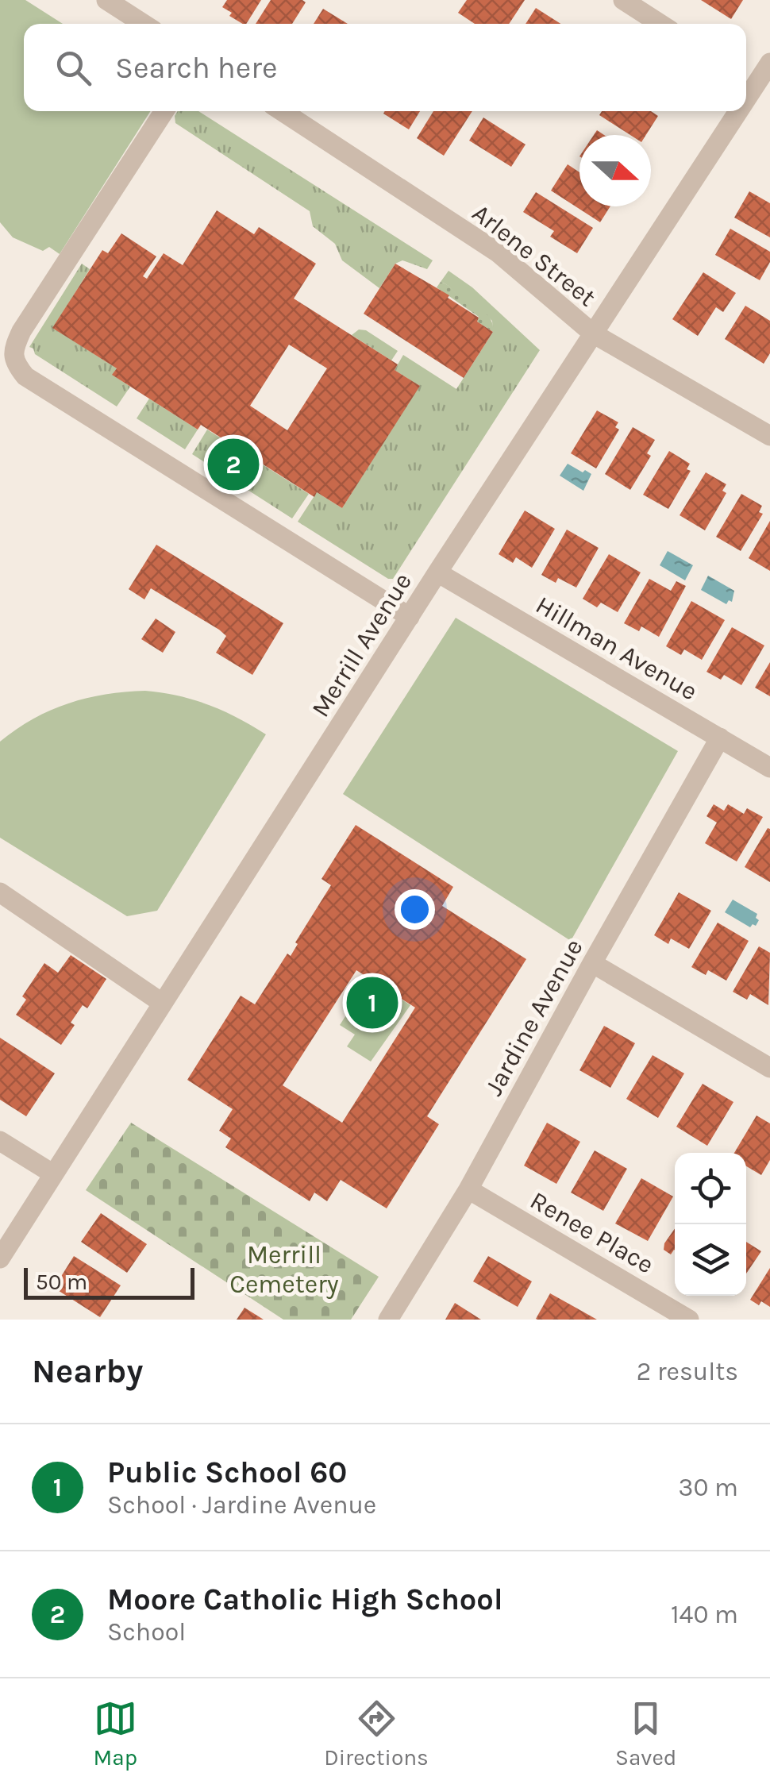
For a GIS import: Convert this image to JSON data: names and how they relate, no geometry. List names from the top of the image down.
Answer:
{
  "streets": {
    "street": [
      "Arlene Street",
      "Merrill Avenue",
      "Hillman Avenue",
      "Jardine Avenue",
      "Renee Place"
    ]
  },
  "crossings": [
    ["Arlene Street", "Merrill Avenue"],
    ["Merrill Avenue", "Hillman Avenue"],
    ["Hillman Avenue", "Jardine Avenue"],
    ["Jardine Avenue", "Renee Place"]
  ],
  "parks": ["Merrill Cemetery"],
  "scale_bar": "50 m",
  "north": "right",
  "page": {
    "search": "Search here",
    "pins": ["2", "1"],
    "scale": "50 m",
    "heading": ["Nearby", "2 results"],
    "list": [
      {
        "mark": "1",
        "name": "Public School 60",
        "note": "School · Jardine Avenue",
        "value": "30 m"
      },
      {
        "mark": "2",
        "name": "Moore Catholic High School",
        "note": "School",
        "value": "140 m"
      }
    ],
    "nav": ["Map", "Directions", "Saved"]
  }
}
